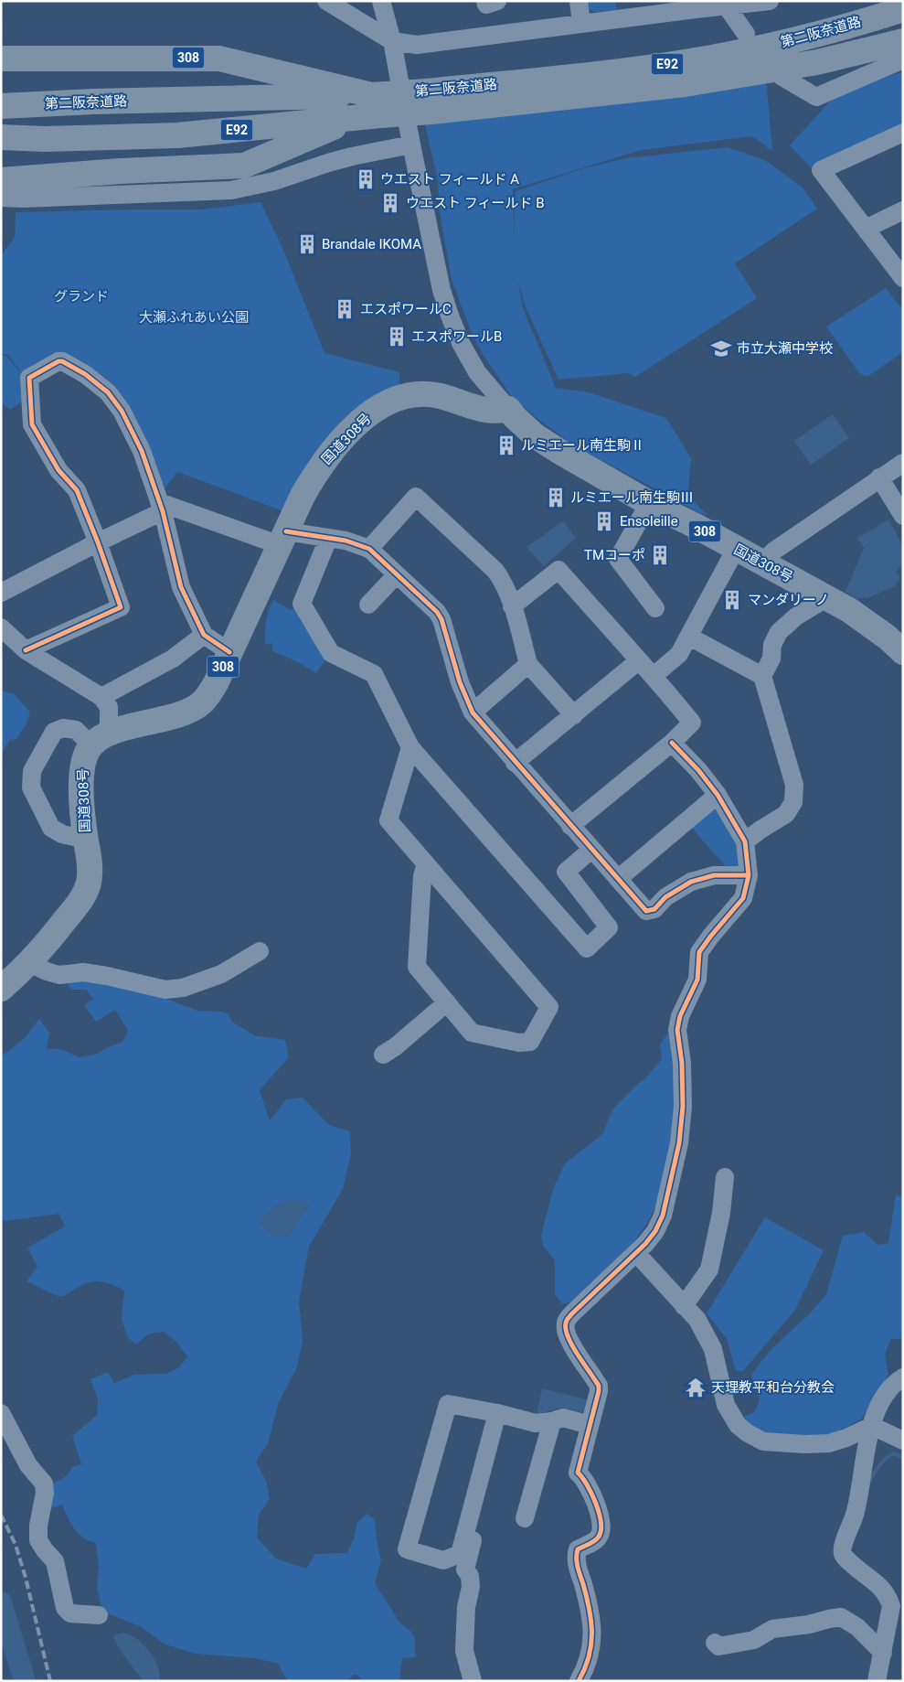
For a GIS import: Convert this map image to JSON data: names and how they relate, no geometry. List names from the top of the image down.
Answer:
{
  "streets": {
    "highway": [
      "第二阪奈道路",
      "308",
      "E92",
      "国道308号"
    ]
  },
  "crossings": [
    ["第二阪奈道路", "308"]
  ],
  "parks": ["グランド", "大瀬ふれあい公園"],
  "places": {
    "building": [
      "ウエスト フィールド A",
      "ウエスト フィールド B",
      "Brandale IKOMA",
      "エスポワールC",
      "エスポワールB",
      "ルミエール南生駒Ⅱ",
      "ルミエール南生駒Ⅲ",
      "Ensoleille",
      "TMコーポ",
      "マンダリーノ"
    ],
    "school or university": ["市立大瀬中学校"],
    "temple": ["天理教平和台分教会"]
  }
}
